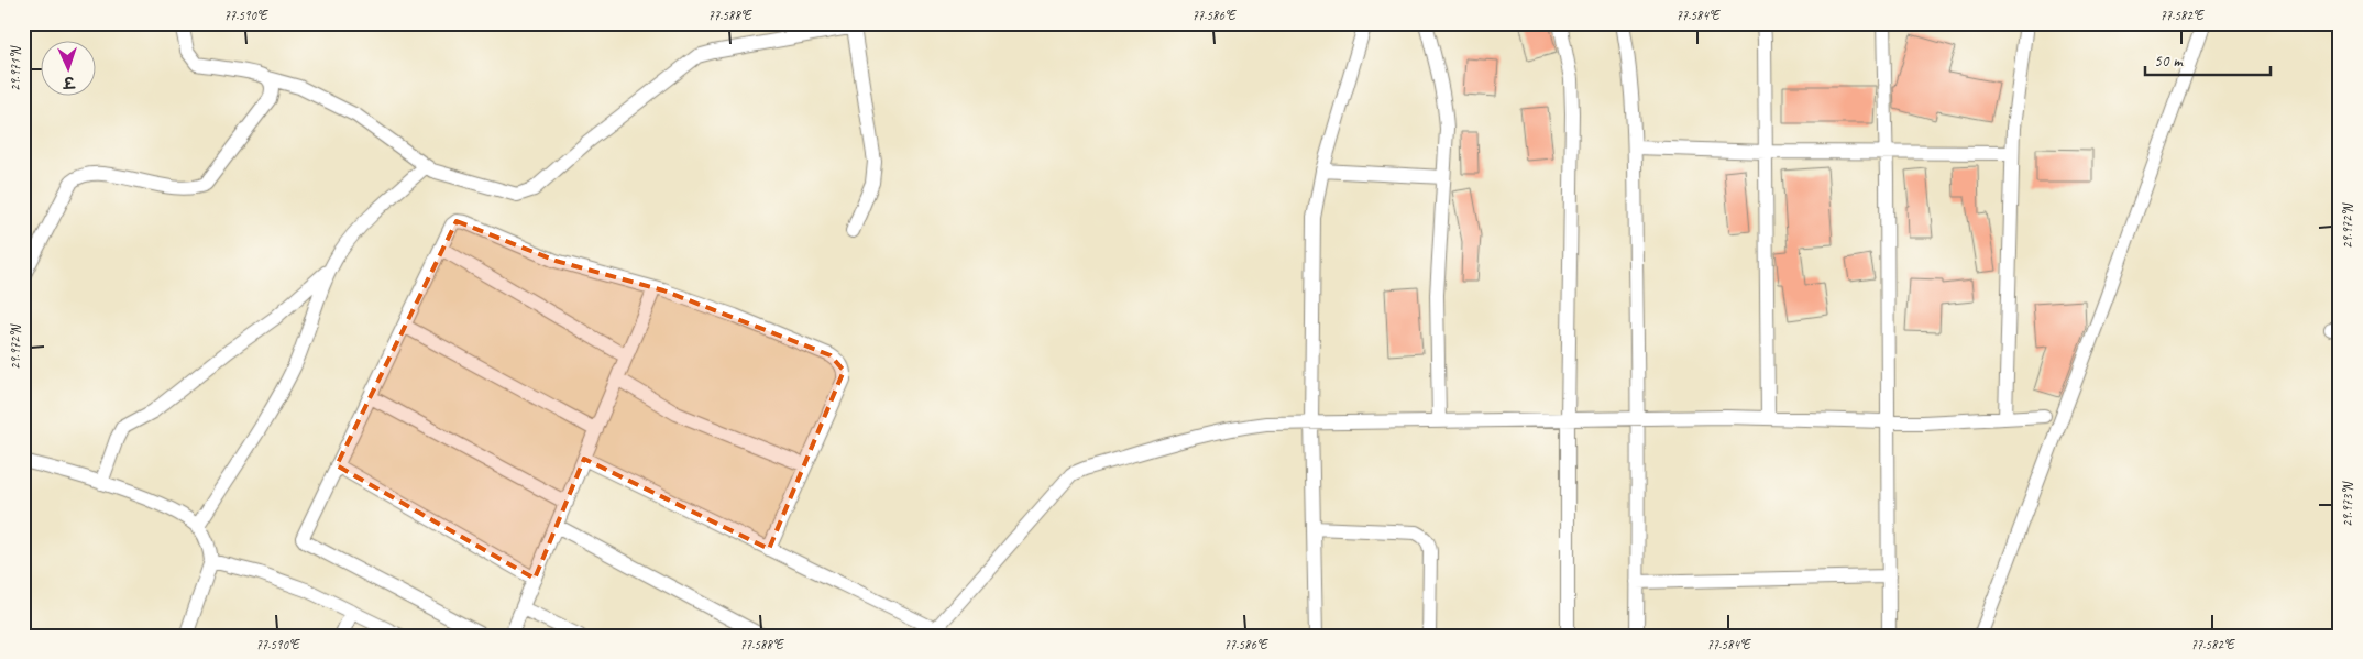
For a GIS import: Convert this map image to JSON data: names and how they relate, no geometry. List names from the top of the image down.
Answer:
{
  "scale_bar": "50 m",
  "north": "bottom",
  "coordinates": [
    "77.590°E",
    "77.588°E",
    "77.586°E",
    "77.584°E",
    "77.582°E",
    "29.971°N",
    "29.972°N",
    "29.973°N"
  ]
}
